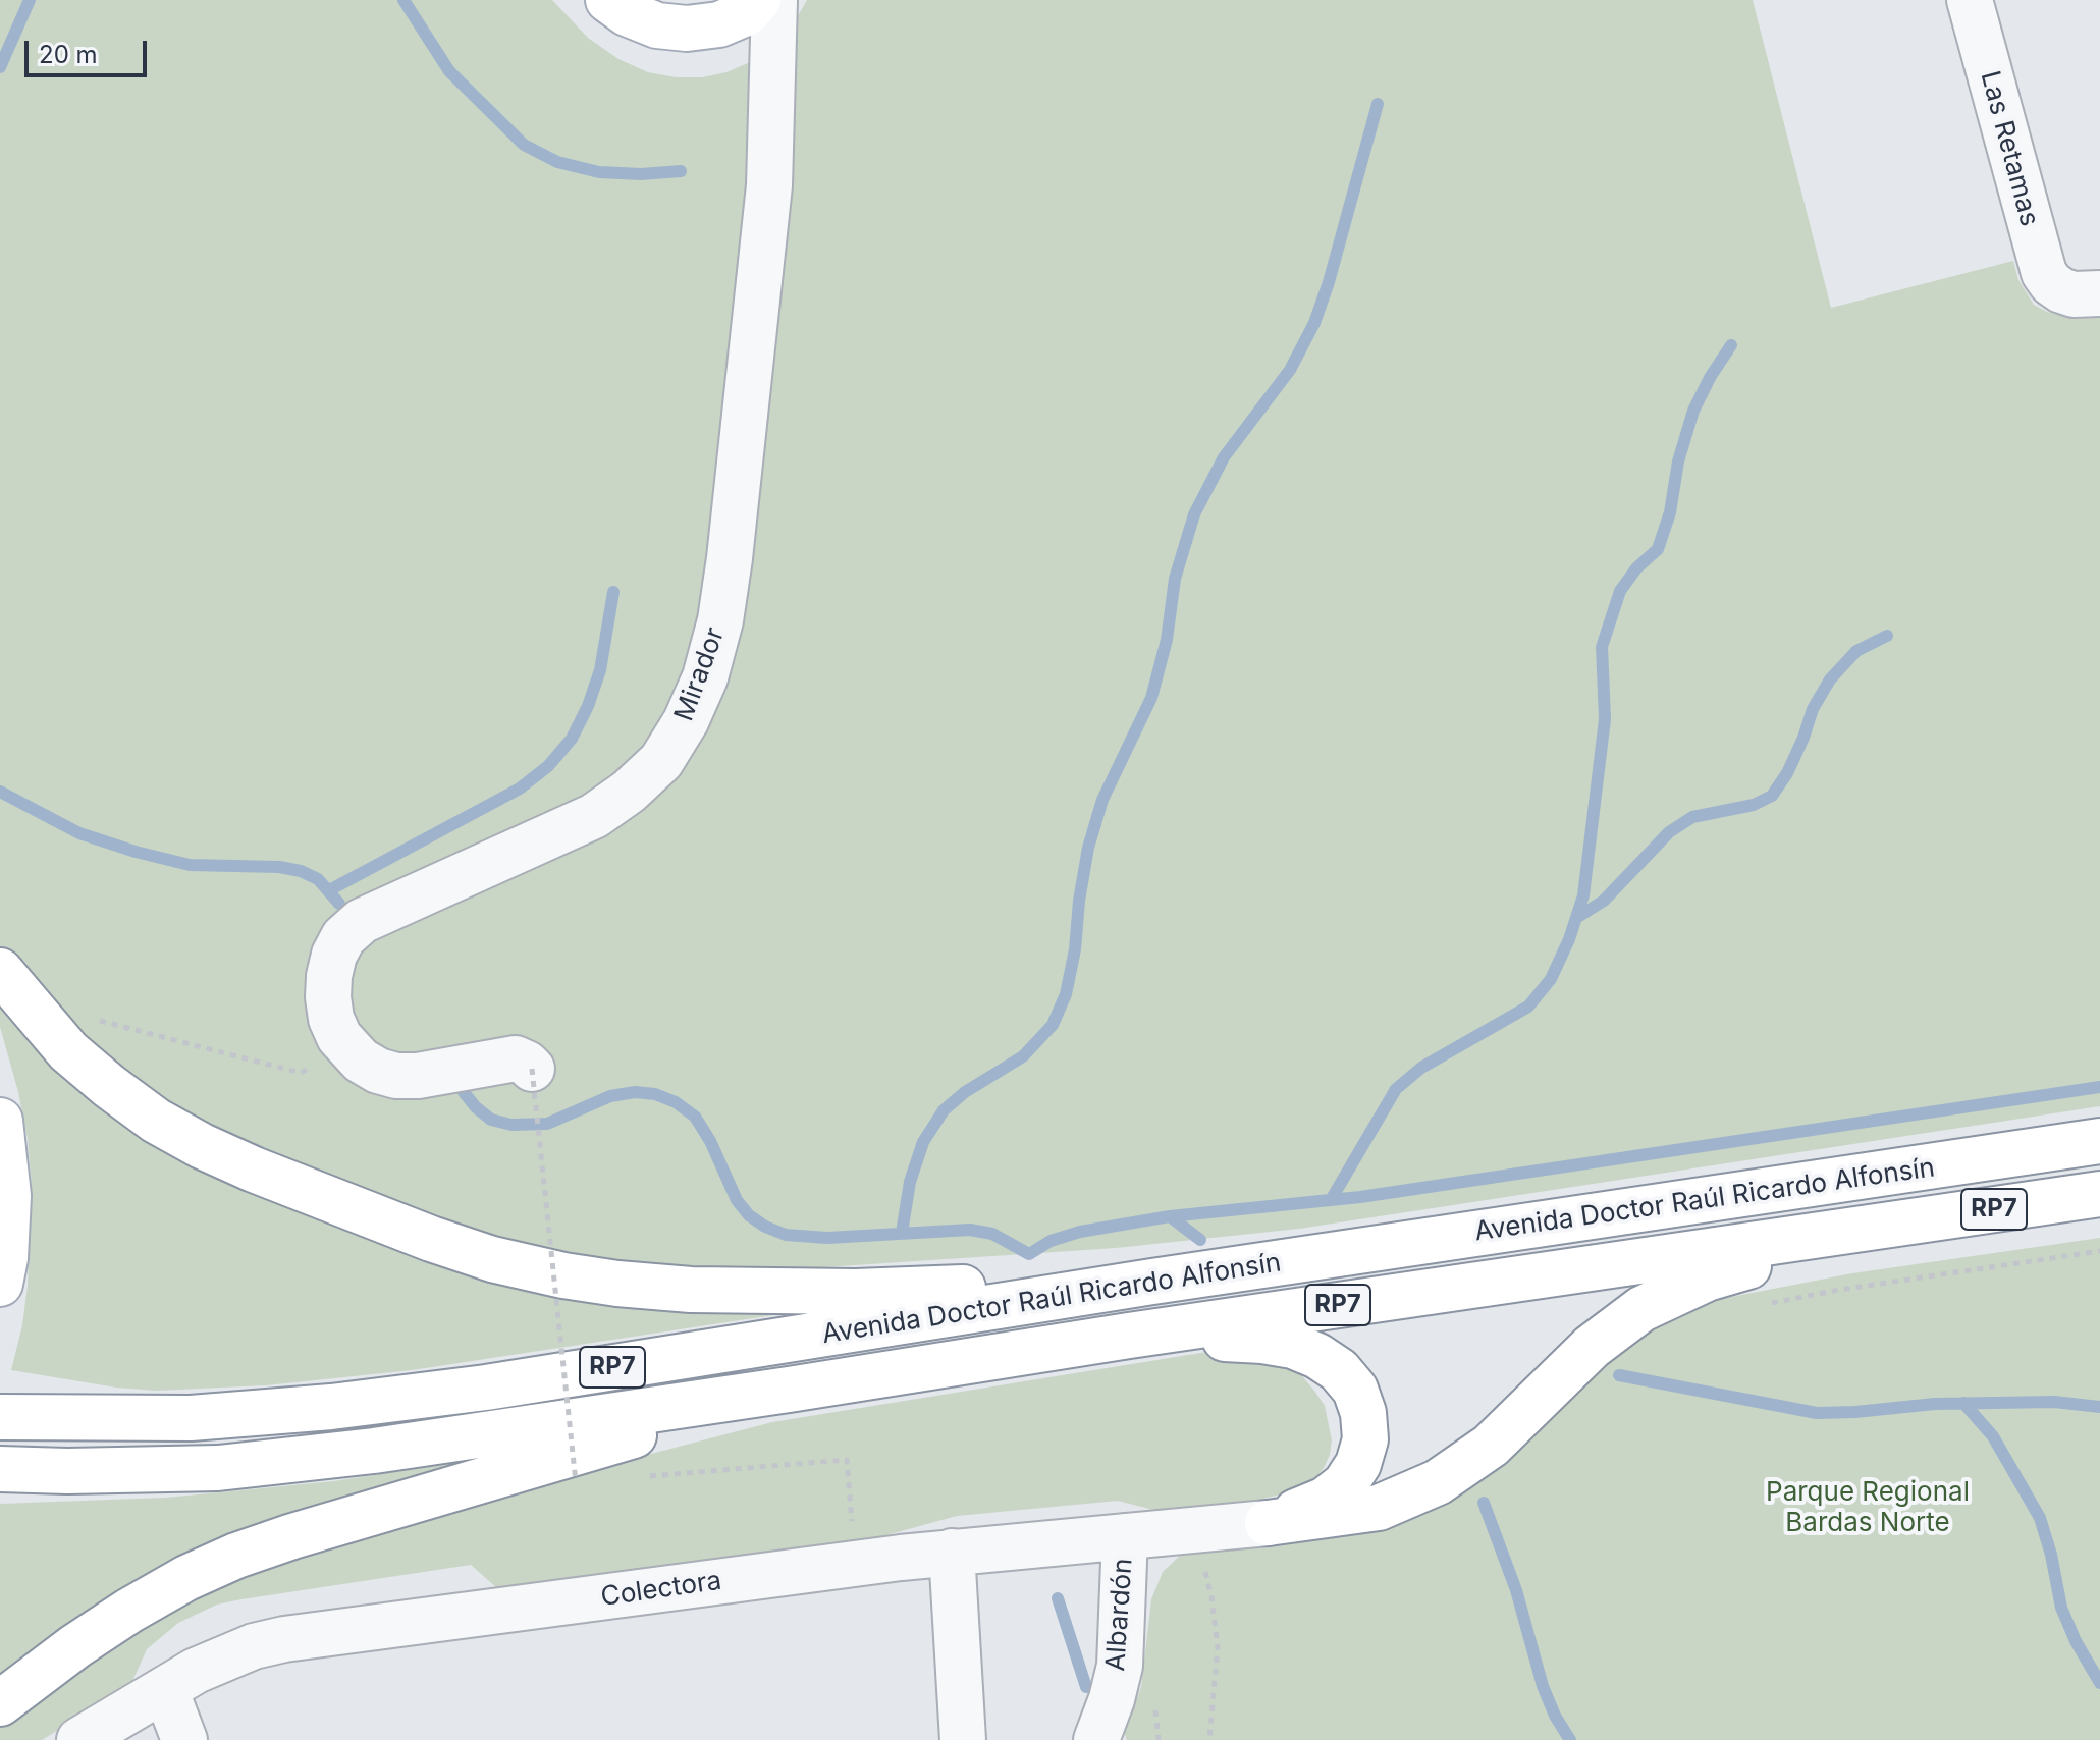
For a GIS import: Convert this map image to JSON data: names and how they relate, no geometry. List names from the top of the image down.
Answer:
{
  "streets": {
    "main road": ["Avenida Doctor Raúl Ricardo Alfonsín", "RP7"],
    "street": [
      "Las Retamas",
      "Mirador",
      "Colectora",
      "Albardón"
    ]
  },
  "crossings": [
    ["Colectora", "Albardón"]
  ],
  "parks": ["Parque Regional Bardas Norte"],
  "scale_bar": "20 m"
}
